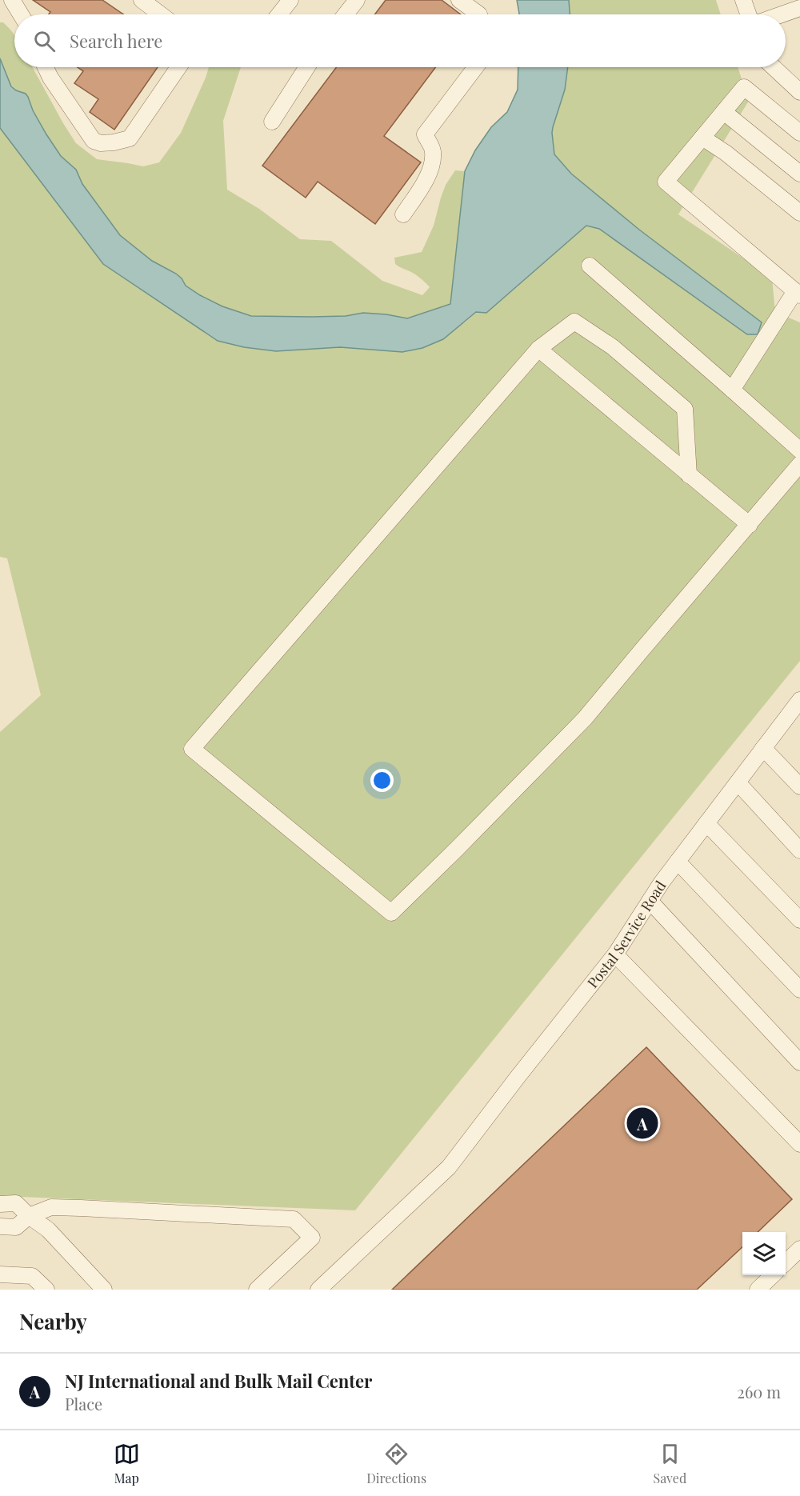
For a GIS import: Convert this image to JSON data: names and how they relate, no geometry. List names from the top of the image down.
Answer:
{
  "streets": {
    "street": ["Postal Service Road"]
  },
  "page": {
    "search": "Search here",
    "pins": "A",
    "heading": "Nearby",
    "list": [
      {
        "mark": "A",
        "name": "NJ International and Bulk Mail Center",
        "note": "Place",
        "value": "260 m"
      }
    ],
    "nav": ["Map", "Directions", "Saved"]
  }
}
